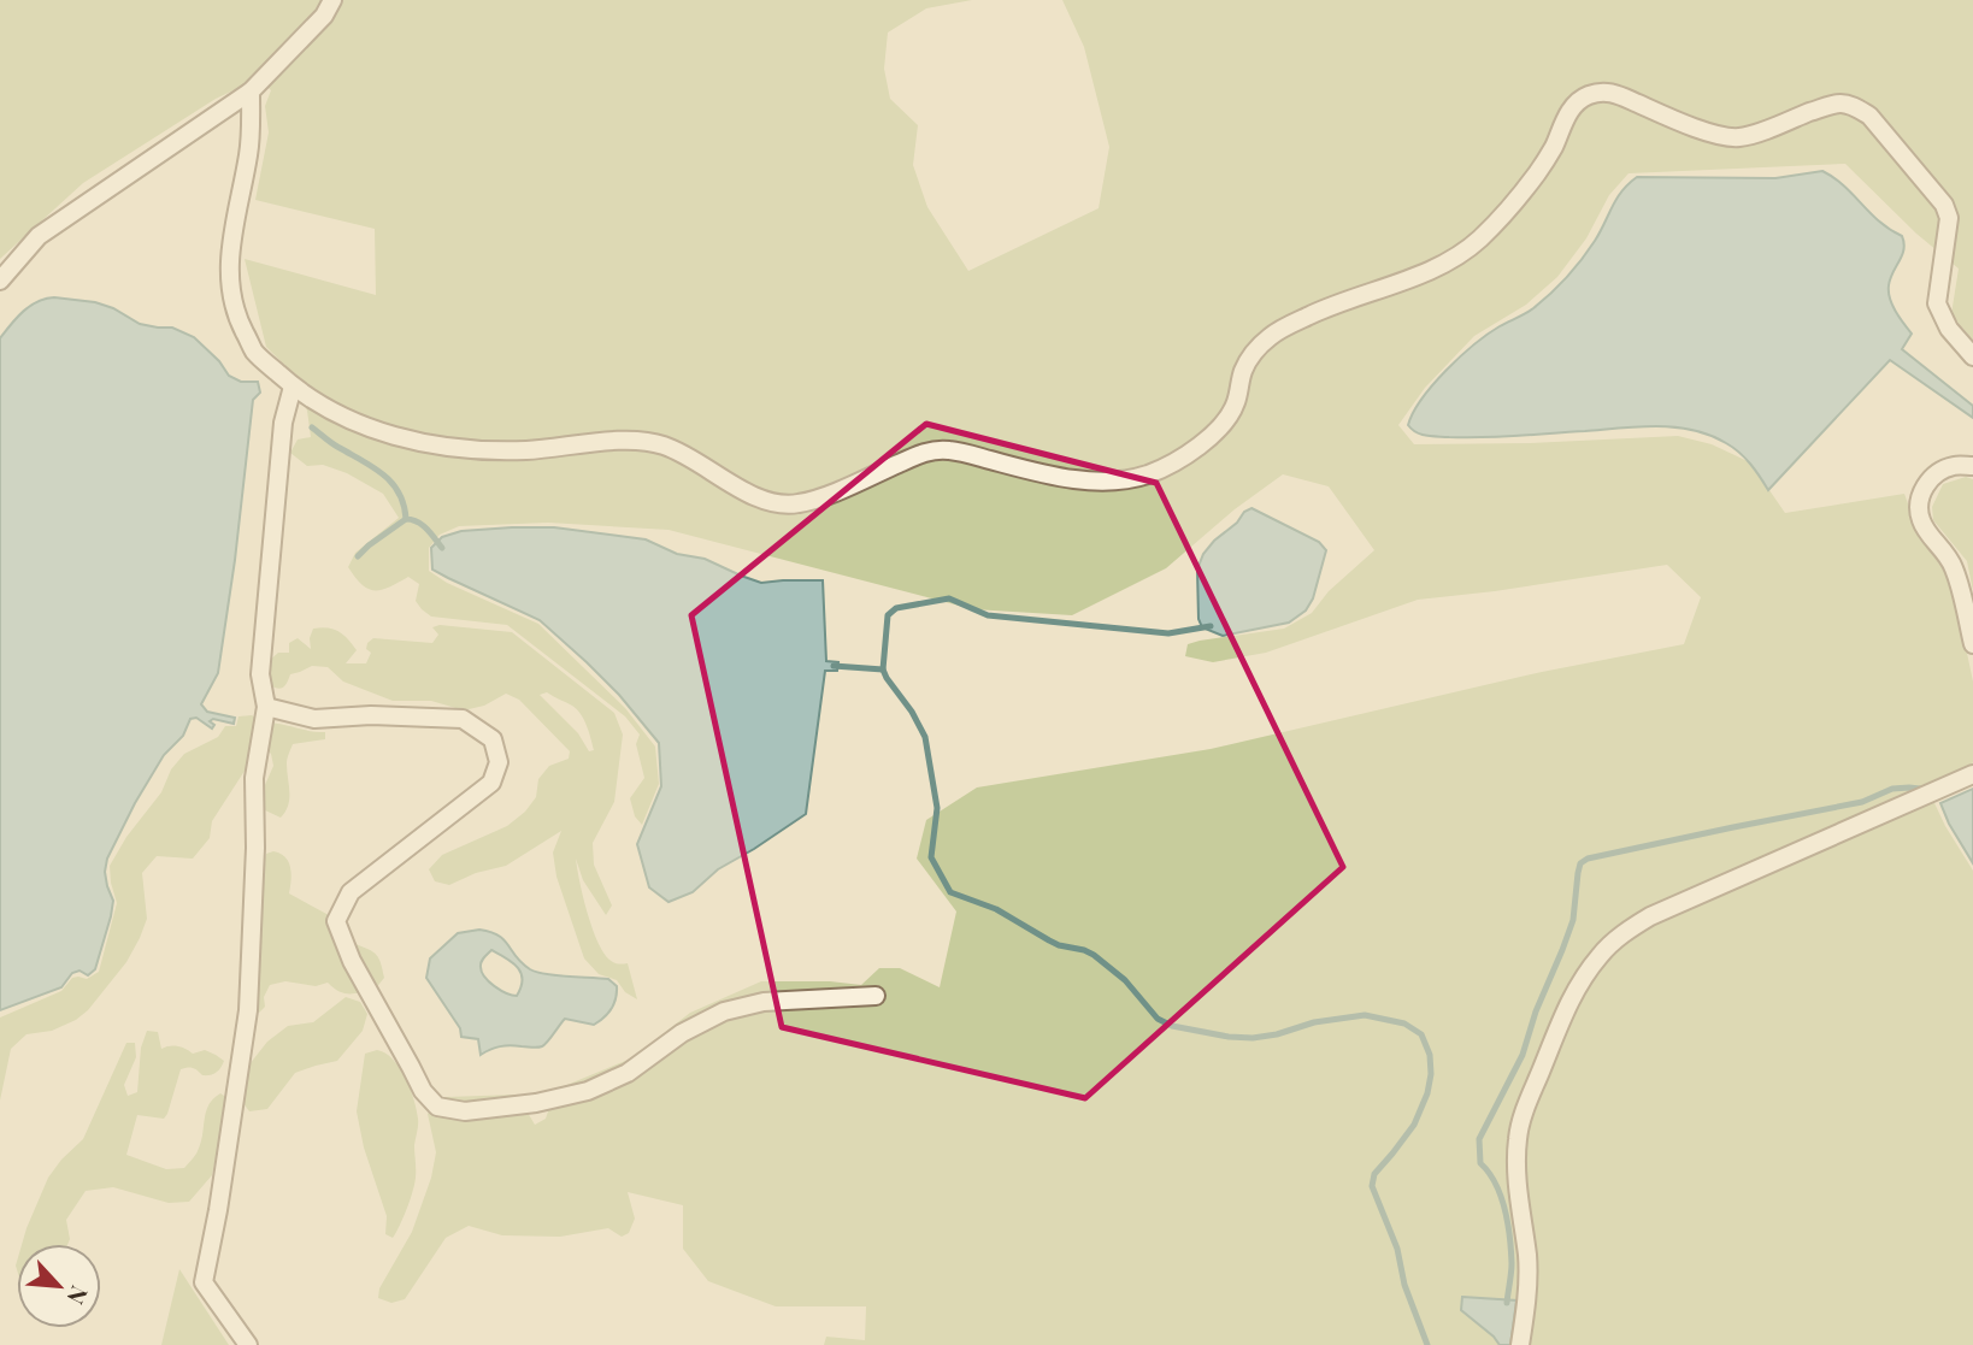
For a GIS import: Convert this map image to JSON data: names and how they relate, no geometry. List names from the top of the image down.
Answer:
{
  "north": "bottom right"
}
